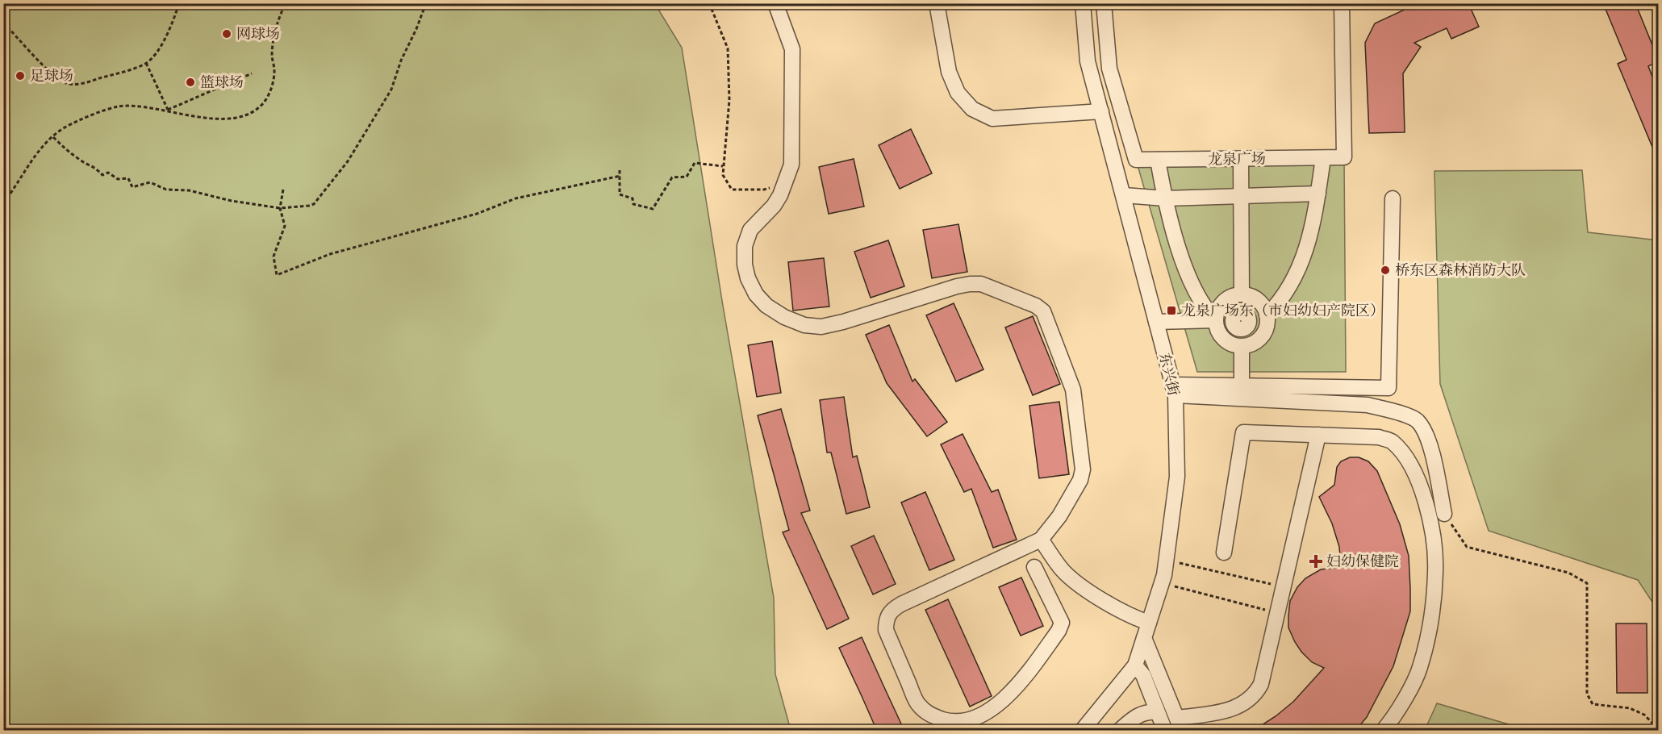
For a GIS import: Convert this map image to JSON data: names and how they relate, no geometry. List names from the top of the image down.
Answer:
{
  "streets": {
    "street": ["龙泉广场", "东兴街"]
  },
  "places": {
    "other": [
      "网球场",
      "足球场",
      "篮球场",
      "桥东区森林消防大队"
    ],
    "transit": ["龙泉广场东（市妇幼妇产院区）"],
    "health": ["妇幼保健院"]
  }
}
